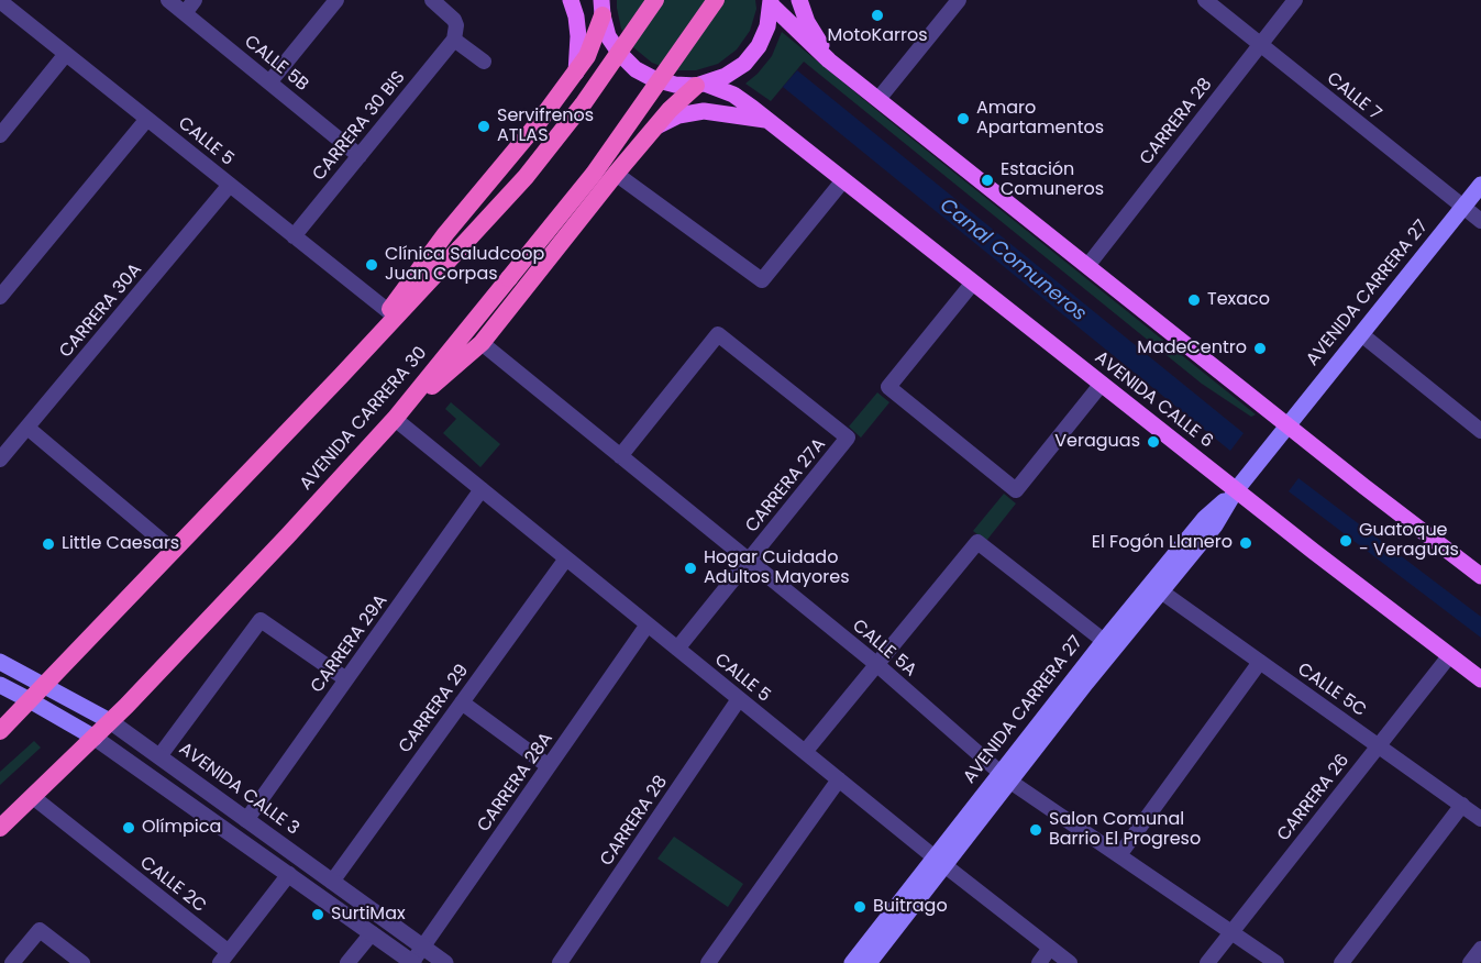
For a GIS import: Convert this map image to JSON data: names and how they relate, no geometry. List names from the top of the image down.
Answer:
{
  "streets": {
    "highway": ["AVENIDA CARRERA 30"],
    "main road": ["AVENIDA CARRERA 27", "AVENIDA CALLE 6", "AVENIDA CALLE 3"],
    "street": [
      "CALLE 5B",
      "CALLE 7",
      "CARRERA 28",
      "CARRERA 30 BIS",
      "CALLE 5",
      "CARRERA 30A",
      "CARRERA 27A",
      "CARRERA 29A",
      "CALLE 5A",
      "CALLE 5C",
      "CARRERA 29",
      "CARRERA 28A",
      "CARRERA 26",
      "CALLE 2C"
    ]
  },
  "crossings": [
    ["CALLE 5B", "CARRERA 30 BIS"],
    ["CALLE 7", "CARRERA 28"],
    ["CALLE 7", "AVENIDA CARRERA 27"],
    ["CARRERA 28", "CALLE 5"],
    ["CARRERA 30 BIS", "CALLE 5"],
    ["CALLE 5", "AVENIDA CARRERA 27"],
    ["CALLE 5", "CARRERA 30A"],
    ["CALLE 5", "AVENIDA CARRERA 30"],
    ["CALLE 5", "CARRERA 27A"],
    ["CALLE 5", "CARRERA 29A"],
    ["CALLE 5", "CARRERA 29"],
    ["CALLE 5", "CARRERA 28A"],
    ["AVENIDA CARRERA 27", "AVENIDA CALLE 6"],
    ["AVENIDA CARRERA 27", "CALLE 5A"],
    ["AVENIDA CARRERA 27", "CALLE 5C"],
    ["AVENIDA CALLE 6", "CARRERA 26"],
    ["AVENIDA CARRERA 30", "AVENIDA CALLE 3"],
    ["AVENIDA CARRERA 30", "CALLE 2C"],
    ["CARRERA 27A", "CALLE 5A"],
    ["CARRERA 29A", "AVENIDA CALLE 3"],
    ["CALLE 5A", "CARRERA 26"],
    ["CALLE 5C", "CARRERA 26"],
    ["CARRERA 29", "AVENIDA CALLE 3"],
    ["CARRERA 28A", "AVENIDA CALLE 3"]
  ],
  "water": ["Canal Comuneros"],
  "places": [
    "MotoKarros",
    "Amaro Apartamentos",
    "Servifrenos ATLAS",
    "Estación Comuneros",
    "Clínica Saludcoop Juan Corpas",
    "Texaco",
    "MadeCentro",
    "Veraguas",
    "Guatoque - Veraguas",
    "El Fogón Llanero",
    "Little Caesars",
    "Hogar Cuidado Adultos Mayores",
    "Olímpica",
    "Salon Comunal Barrio El Progreso",
    "Buitrago",
    "SurtiMax"
  ]
}
